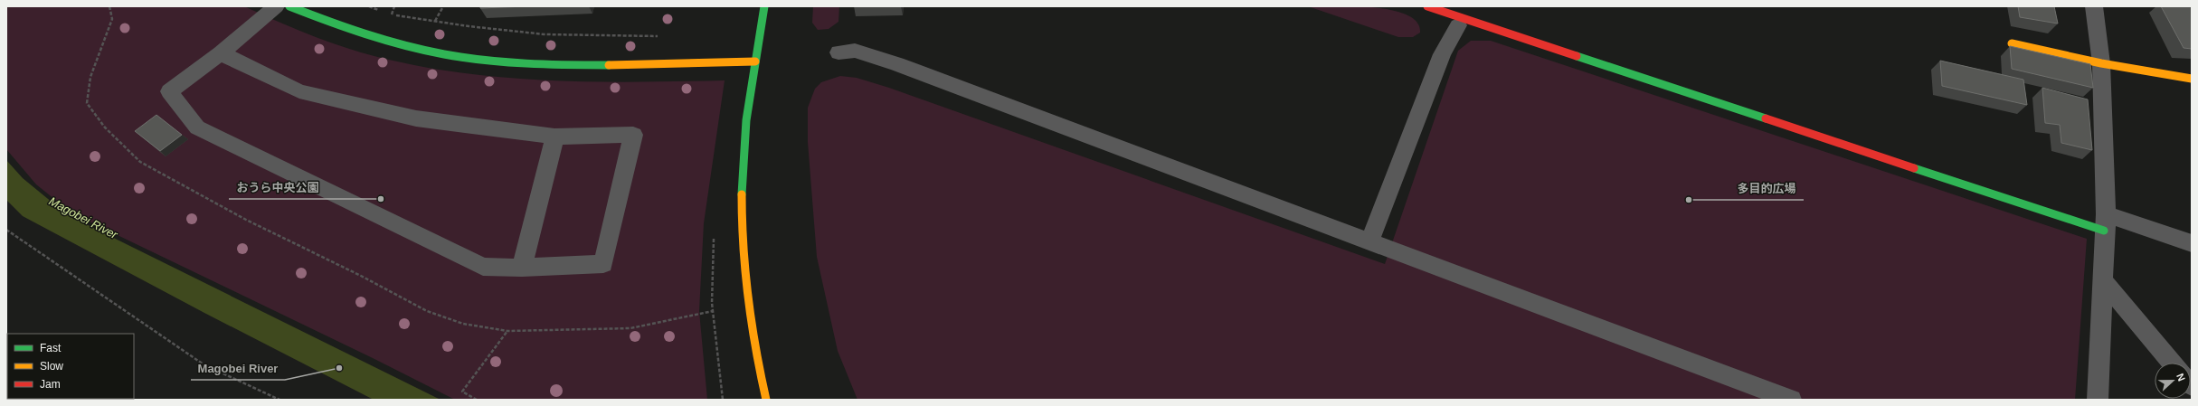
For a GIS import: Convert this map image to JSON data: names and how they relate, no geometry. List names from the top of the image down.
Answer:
{
  "water": ["Magobei River"],
  "places": ["おうら中央公園", "多目的広場", "Magobei River"],
  "legend": ["Fast", "Slow", "Jam"],
  "north": "right"
}
